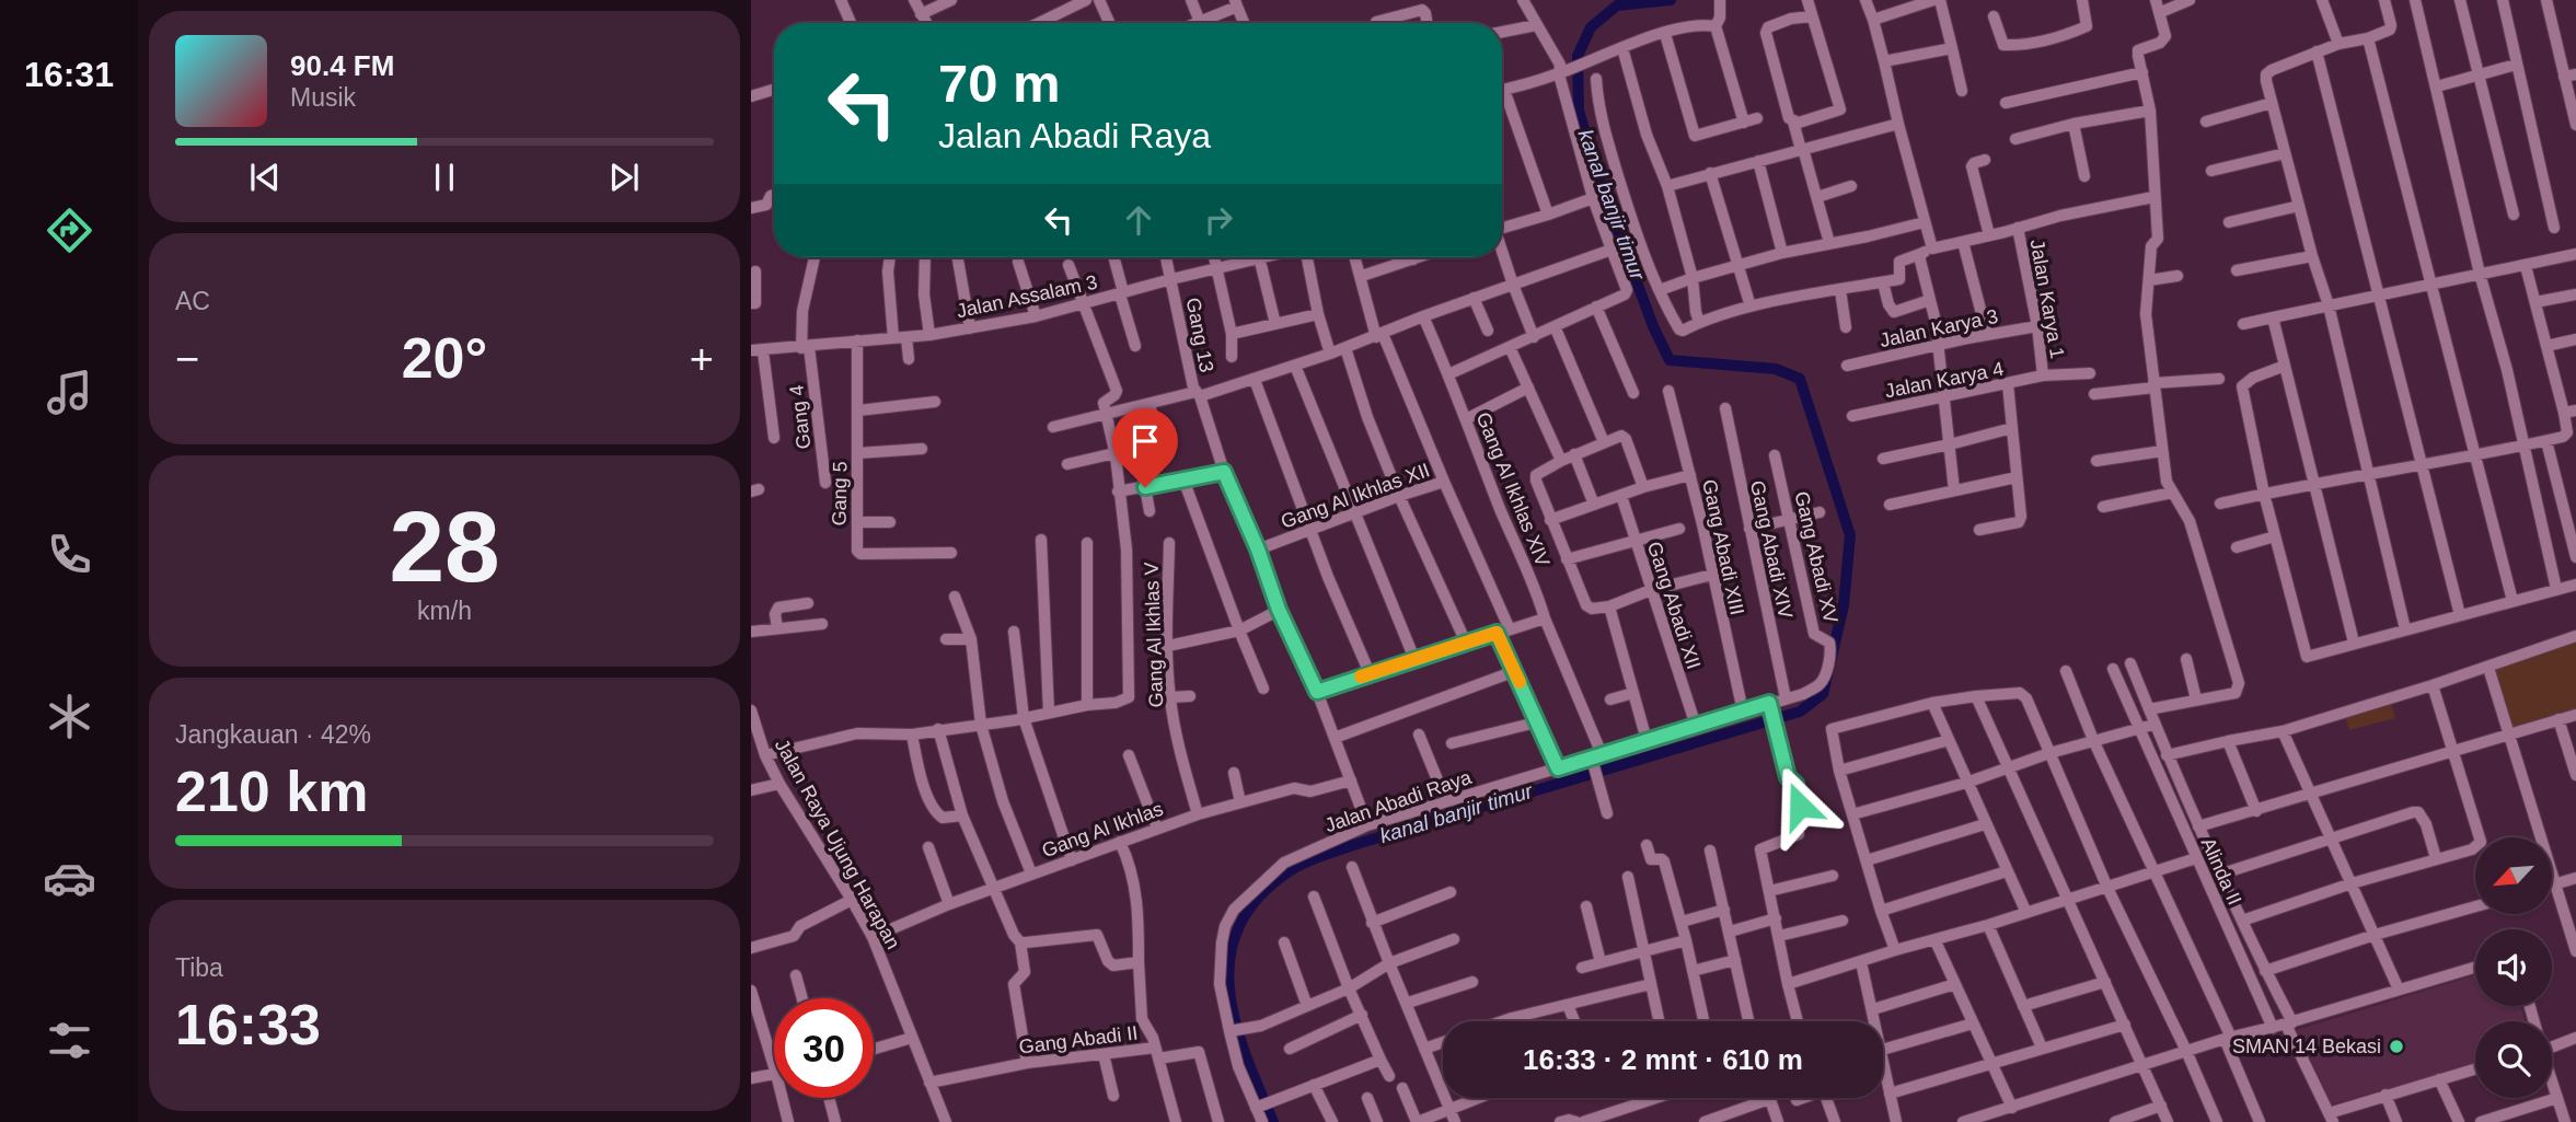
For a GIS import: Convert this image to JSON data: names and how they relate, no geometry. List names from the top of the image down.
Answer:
{
  "streets": {
    "street": [
      "Jalan Assalam 3",
      "Jalan Karya 1",
      "Jalan Karya 3",
      "Gang 13",
      "Jalan Karya 4",
      "Gang 4",
      "Gang Al Ikhlas XIV",
      "Gang 5",
      "Gang Al Ikhlas XII",
      "Gang Abadi XIII",
      "Gang Abadi XIV",
      "Gang Abadi XV",
      "Gang Abadi XII",
      "Gang Al Ikhlas V",
      "Jalan Abadi Raya",
      "Gang Al Ikhlas",
      "Jalan Raya Ujung Harapan",
      "Alinda II",
      "Gang Abadi II"
    ]
  },
  "crossings": [
    ["Jalan Assalam 3", "Gang 13"],
    ["Jalan Assalam 3", "Gang 4"],
    ["Jalan Assalam 3", "Gang 5"],
    ["Jalan Karya 1", "Jalan Karya 3"],
    ["Jalan Karya 1", "Jalan Karya 4"],
    ["Gang 13", "Gang Al Ikhlas XII"],
    ["Gang 13", "Jalan Abadi Raya"],
    ["Gang 13", "Gang Al Ikhlas"],
    ["Gang Al Ikhlas XIV", "Jalan Abadi Raya"],
    ["Gang Abadi XIII", "Jalan Abadi Raya"],
    ["Gang Abadi XIV", "Jalan Abadi Raya"],
    ["Gang Abadi XV", "Jalan Abadi Raya"],
    ["Gang Abadi XII", "Jalan Abadi Raya"],
    ["Gang Al Ikhlas V", "Gang Al Ikhlas"],
    ["Gang Al Ikhlas", "Jalan Raya Ujung Harapan"],
    ["Jalan Raya Ujung Harapan", "Gang Abadi II"]
  ],
  "water": ["kanal banjir timur"],
  "places": ["SMAN 14 Bekasi"],
  "north": "bottom left",
  "page": {
    "tabs": "16:31",
    "turn": ["70 m", "Jalan Abadi Raya"],
    "song": ["90.4 FM", "Musik"],
    "tile": [
      "AC",
      ["28", "km/h"],
      ["Jangkauan · 42%", "210 km"],
      ["Tiba", "16:33"]
    ],
    "heat": ["−", "20°", "+"],
    "limit": "30",
    "trip": "16:33 · 2 mnt · 610 m"
  }
}
